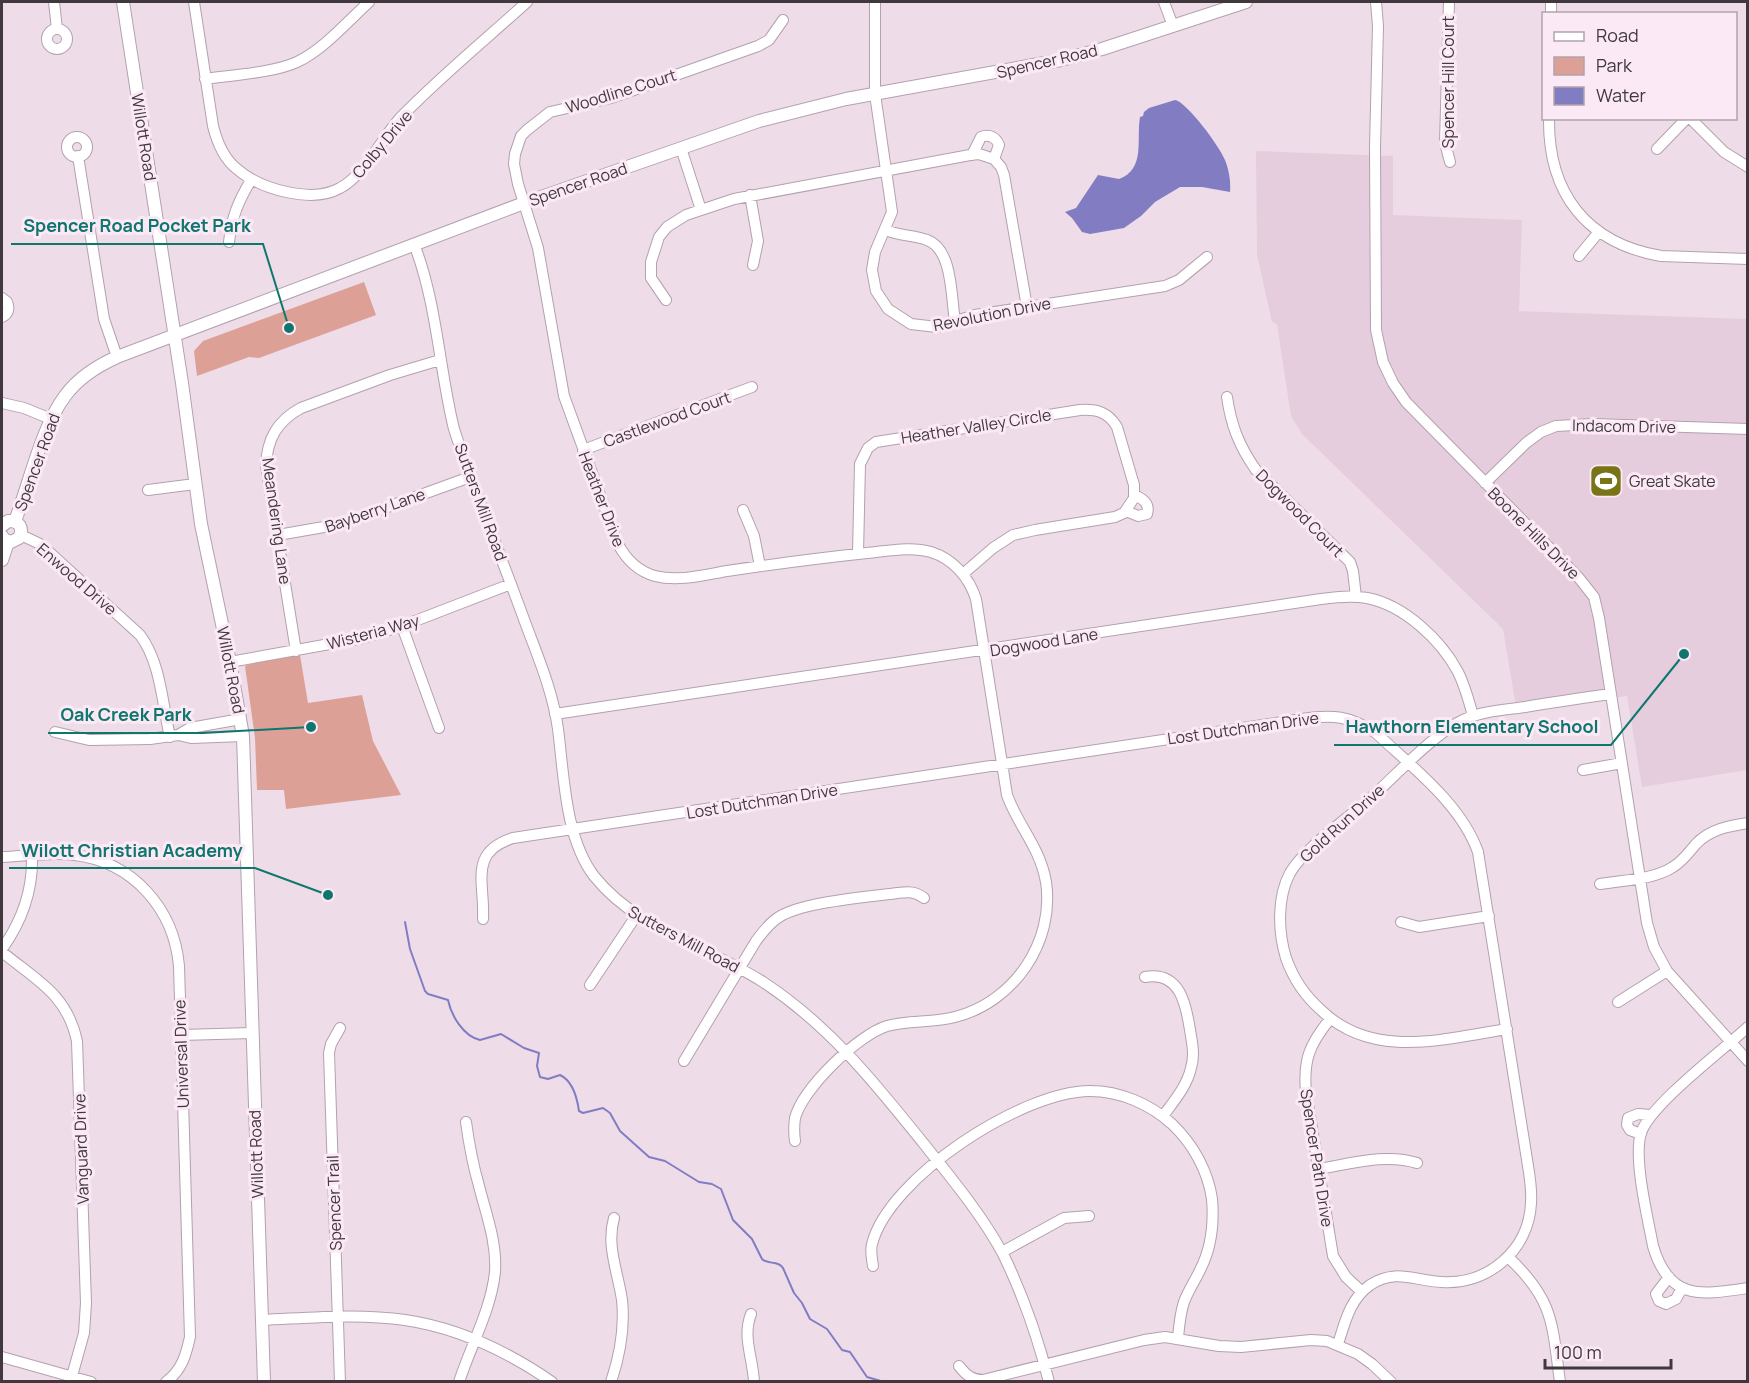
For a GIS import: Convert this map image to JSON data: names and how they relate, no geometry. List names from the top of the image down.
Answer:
{
  "streets": {
    "main road": ["Spencer Road", "Willott Road"],
    "street": [
      "Spencer Hill Court",
      "Woodline Court",
      "Colby Drive",
      "Revolution Drive",
      "Castlewood Court",
      "Heather Valley Circle",
      "Indacom Drive",
      "Heather Drive",
      "Sutters Mill Road",
      "Bayberry Lane",
      "Dogwood Court",
      "Meandering Lane",
      "Boone Hills Drive",
      "Enwood Drive",
      "Wisteria Way",
      "Dogwood Lane",
      "Lost Dutchman Drive",
      "Gold Run Drive",
      "Universal Drive",
      "Vanguard Drive",
      "Spencer Path Drive",
      "Spencer Trail"
    ]
  },
  "crossings": [
    ["Spencer Road", "Woodline Court"],
    ["Spencer Road", "Willott Road"],
    ["Spencer Road", "Revolution Drive"],
    ["Spencer Road", "Heather Drive"],
    ["Spencer Road", "Sutters Mill Road"],
    ["Woodline Court", "Heather Drive"],
    ["Willott Road", "Wisteria Way"],
    ["Castlewood Court", "Heather Drive"],
    ["Heather Valley Circle", "Heather Drive"],
    ["Indacom Drive", "Boone Hills Drive"],
    ["Sutters Mill Road", "Bayberry Lane"],
    ["Sutters Mill Road", "Meandering Lane"],
    ["Sutters Mill Road", "Wisteria Way"],
    ["Sutters Mill Road", "Dogwood Lane"],
    ["Sutters Mill Road", "Lost Dutchman Drive"],
    ["Bayberry Lane", "Meandering Lane"],
    ["Dogwood Court", "Dogwood Lane"],
    ["Meandering Lane", "Wisteria Way"],
    ["Boone Hills Drive", "Gold Run Drive"],
    ["Dogwood Lane", "Gold Run Drive"],
    ["Lost Dutchman Drive", "Gold Run Drive"],
    ["Lost Dutchman Drive", "Spencer Path Drive"],
    ["Gold Run Drive", "Spencer Path Drive"]
  ],
  "places": {
    "other": [
      "Spencer Road Pocket Park",
      "Hawthorn Elementary School",
      "Oak Creek Park",
      "Wilott Christian Academy"
    ],
    "sports": ["Great Skate"]
  },
  "legend": ["Road", "Park", "Water"],
  "scale_bar": "100 m"
}
